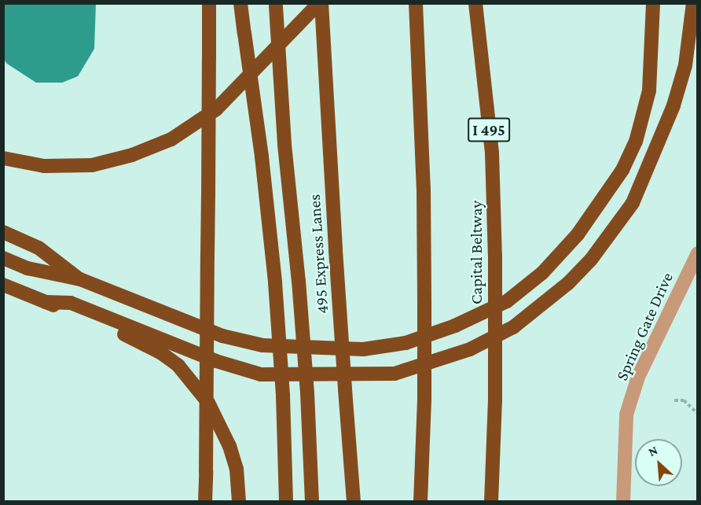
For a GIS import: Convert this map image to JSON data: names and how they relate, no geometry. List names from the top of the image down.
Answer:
{
  "streets": {
    "highway": ["I 495", "Capital Beltway", "495 Express Lanes"],
    "street": ["Spring Gate Drive"]
  },
  "north": "top left"
}
